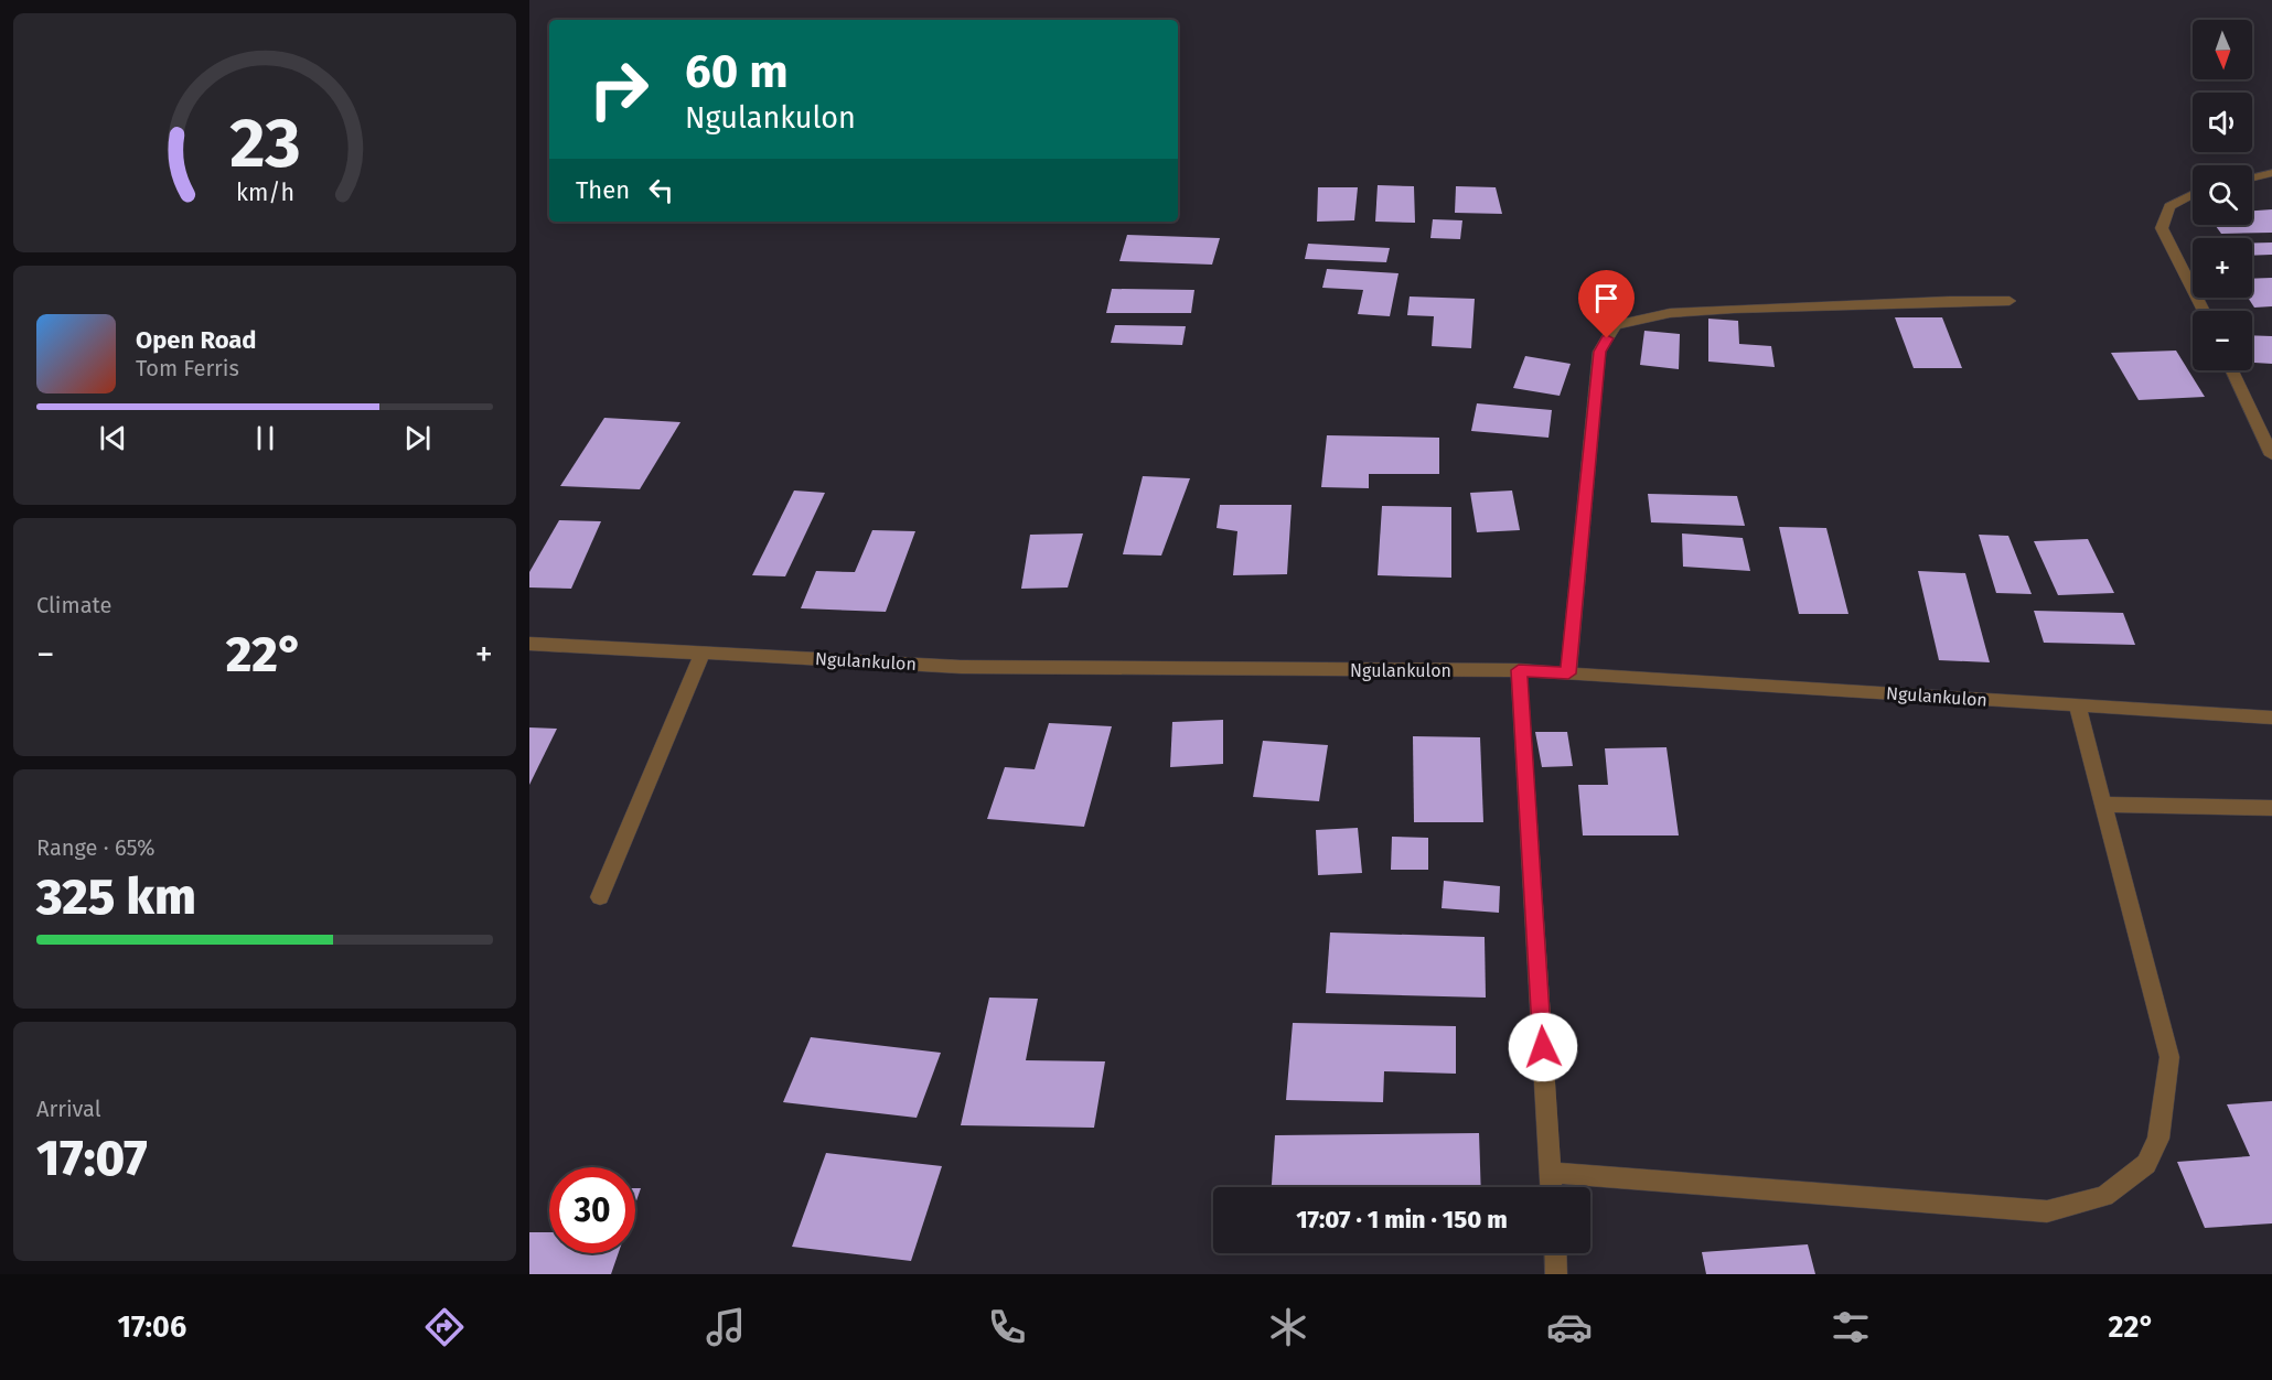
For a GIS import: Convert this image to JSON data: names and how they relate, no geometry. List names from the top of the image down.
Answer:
{
  "streets": {
    "street": ["Ngulankulon"]
  },
  "north": "bottom",
  "page": {
    "map_buttons": ["+", "−"],
    "turn": ["60 m", "Ngulankulon"],
    "then": "Then",
    "song": ["Open Road", "Tom Ferris"],
    "tile": [
      "Climate",
      ["Range · 65%", "325 km"],
      ["Arrival", "17:07"]
    ],
    "heat": ["−", "22°", "+"],
    "limit": "30",
    "trip": "17:07 · 1 min · 150 m",
    "tabs": ["17:06", "22°"],
    "gauge": ["23", "km/h"]
  }
}
